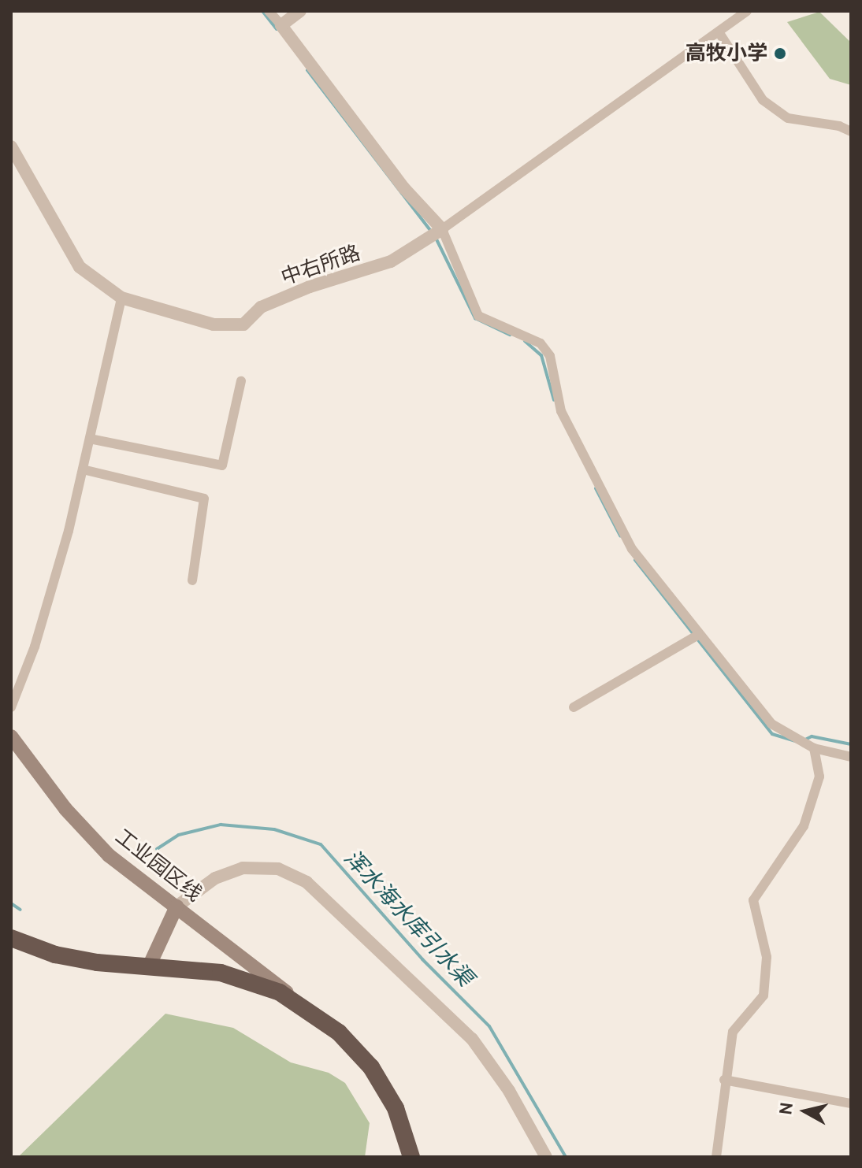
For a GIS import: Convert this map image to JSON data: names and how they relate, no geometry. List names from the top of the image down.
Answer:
{
  "streets": {
    "main road": ["工业园区线"],
    "street": ["中右所路"]
  },
  "water": ["浑水海水库引水渠"],
  "places": ["高牧小学"],
  "north": "left"
}
